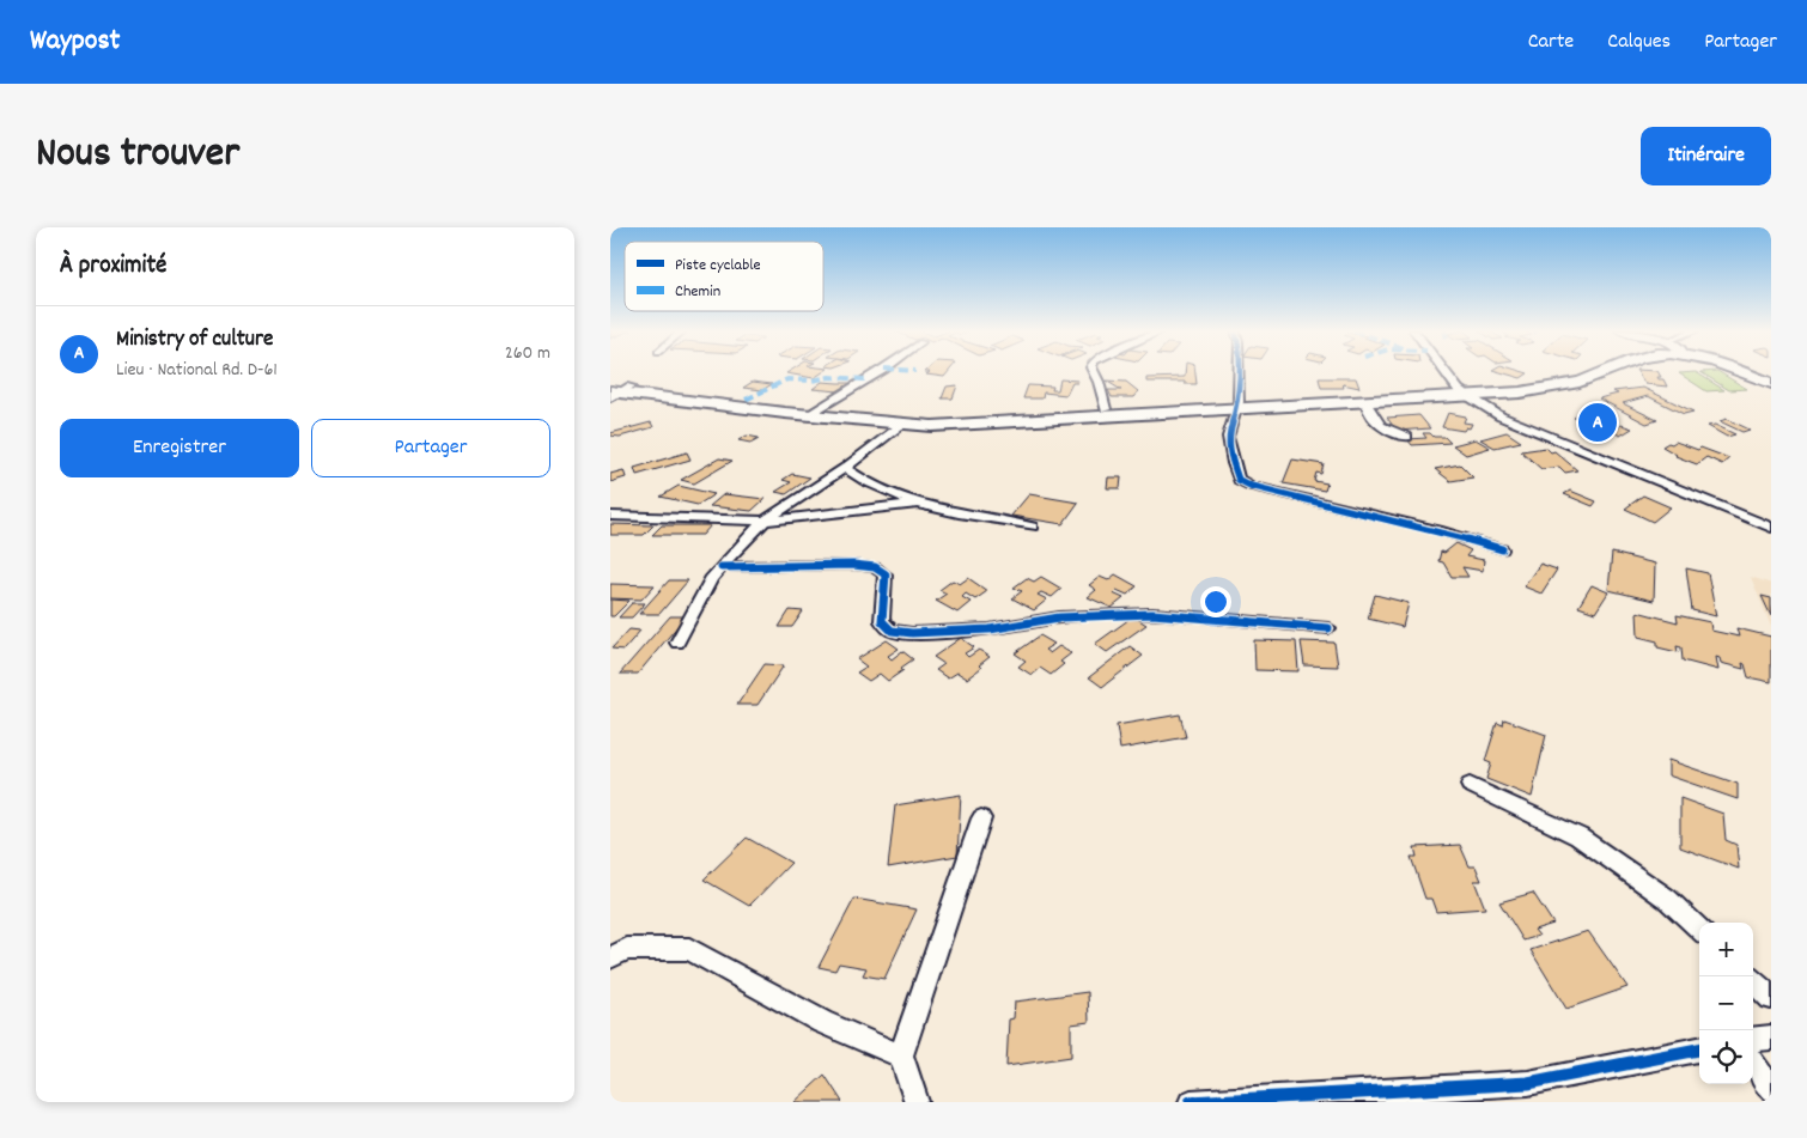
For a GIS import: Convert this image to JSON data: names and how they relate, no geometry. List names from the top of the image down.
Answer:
{
  "legend": ["Piste cyclable", "Chemin"],
  "page": {
    "header": "Waypost",
    "nav": ["Carte", "Calques", "Partager"],
    "title": "Nous trouver",
    "buttons": [
      "Itinéraire",
      ["Enregistrer", "Partager"]
    ],
    "heading": "À proximité",
    "list": [
      {
        "mark": "A",
        "name": "Ministry of culture",
        "note": "Lieu · National Rd. D-61",
        "value": "260 m"
      }
    ],
    "pins": "A",
    "map_buttons": ["+", "−"]
  }
}
